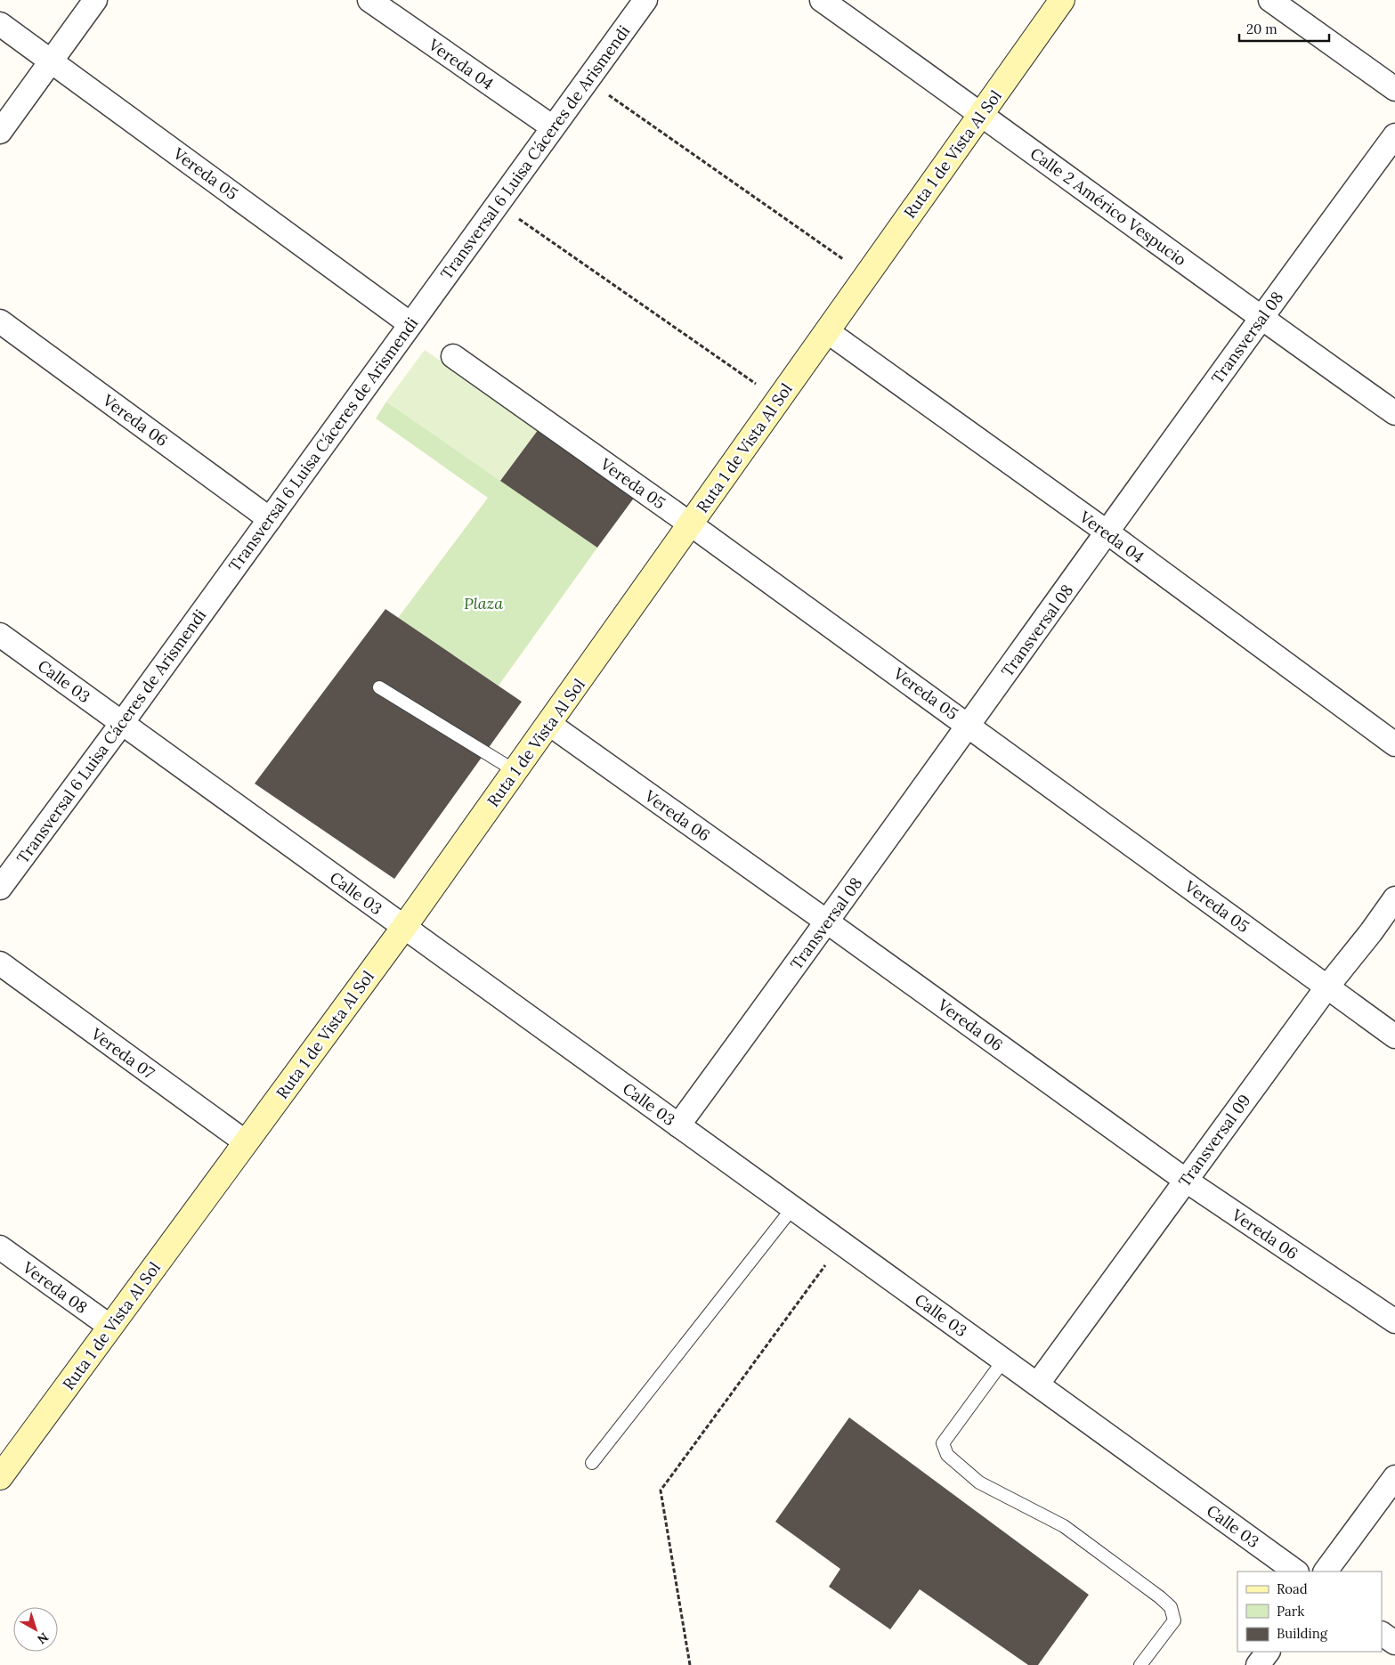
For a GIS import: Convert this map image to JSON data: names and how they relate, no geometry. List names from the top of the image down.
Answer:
{
  "streets": {
    "street": [
      "Vereda 04",
      "Transversal 6 Luisa Cáceres de Arismendi",
      "Ruta 1 de Vista Al Sol",
      "Vereda 05",
      "Calle 2 Américo Vespucio",
      "Transversal 08",
      "Vereda 06",
      "Calle 03",
      "Vereda 07",
      "Transversal 09",
      "Vereda 08"
    ]
  },
  "crossings": [
    ["Vereda 04", "Transversal 6 Luisa Cáceres de Arismendi"],
    ["Vereda 04", "Ruta 1 de Vista Al Sol"],
    ["Vereda 04", "Transversal 08"],
    ["Transversal 6 Luisa Cáceres de Arismendi", "Vereda 05"],
    ["Transversal 6 Luisa Cáceres de Arismendi", "Vereda 06"],
    ["Transversal 6 Luisa Cáceres de Arismendi", "Calle 03"],
    ["Ruta 1 de Vista Al Sol", "Vereda 05"],
    ["Ruta 1 de Vista Al Sol", "Calle 2 Américo Vespucio"],
    ["Ruta 1 de Vista Al Sol", "Vereda 06"],
    ["Ruta 1 de Vista Al Sol", "Calle 03"],
    ["Ruta 1 de Vista Al Sol", "Vereda 07"],
    ["Ruta 1 de Vista Al Sol", "Vereda 08"],
    ["Vereda 05", "Transversal 08"],
    ["Vereda 05", "Transversal 09"],
    ["Calle 2 Américo Vespucio", "Transversal 08"],
    ["Transversal 08", "Vereda 06"],
    ["Transversal 08", "Calle 03"],
    ["Vereda 06", "Transversal 09"],
    ["Calle 03", "Transversal 09"]
  ],
  "parks": ["Plaza"],
  "legend": ["Road", "Park", "Building"],
  "scale_bar": "20 m",
  "north": "bottom right"
}
